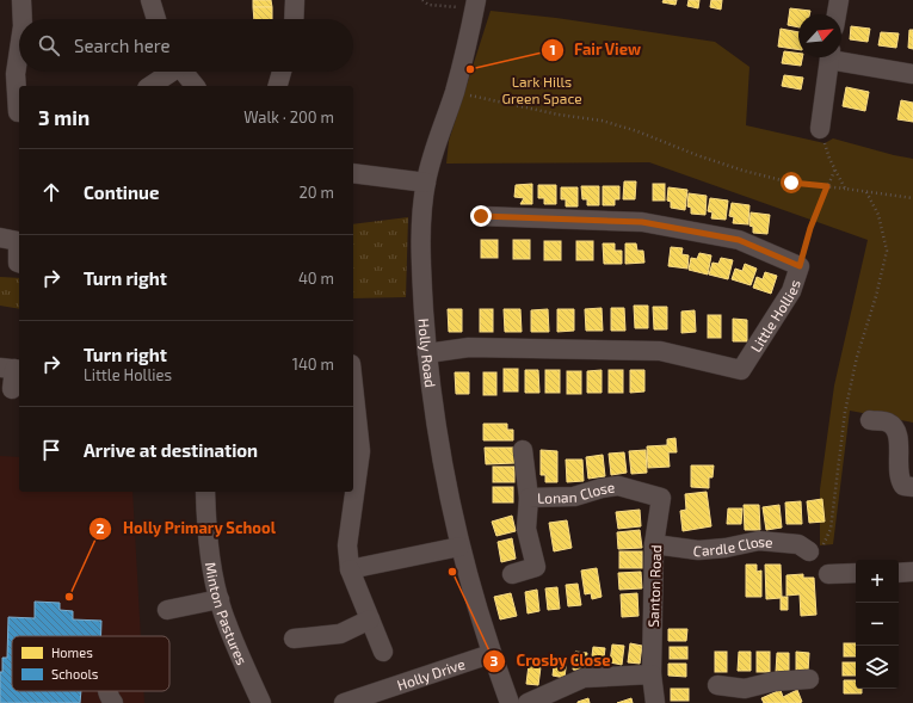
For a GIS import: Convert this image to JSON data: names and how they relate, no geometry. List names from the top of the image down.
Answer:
{
  "streets": {
    "street": [
      "Little Hollies",
      "Holly Road",
      "Lonan Close",
      "Cardle Close",
      "Santon Road",
      "Minton Pastures",
      "Holly Drive"
    ]
  },
  "crossings": [
    ["Little Hollies", "Holly Road"],
    ["Holly Road", "Holly Drive"],
    ["Lonan Close", "Santon Road"],
    ["Cardle Close", "Santon Road"]
  ],
  "parks": ["Lark Hills Green Space"],
  "places": ["Fair View", "Crosby Close", "Holly Primary School"],
  "legend": ["Homes", "Schools"],
  "north": "top right",
  "page": {
    "search": "Search here",
    "heading": ["3 min", "Walk · 200 m"],
    "list": [
      ["Continue", "20 m"],
      ["Turn right", "40 m"],
      ["Turn right", "Little Hollies", "140 m"],
      "Arrive at destination"
    ],
    "map_buttons": ["+", "−"]
  }
}
